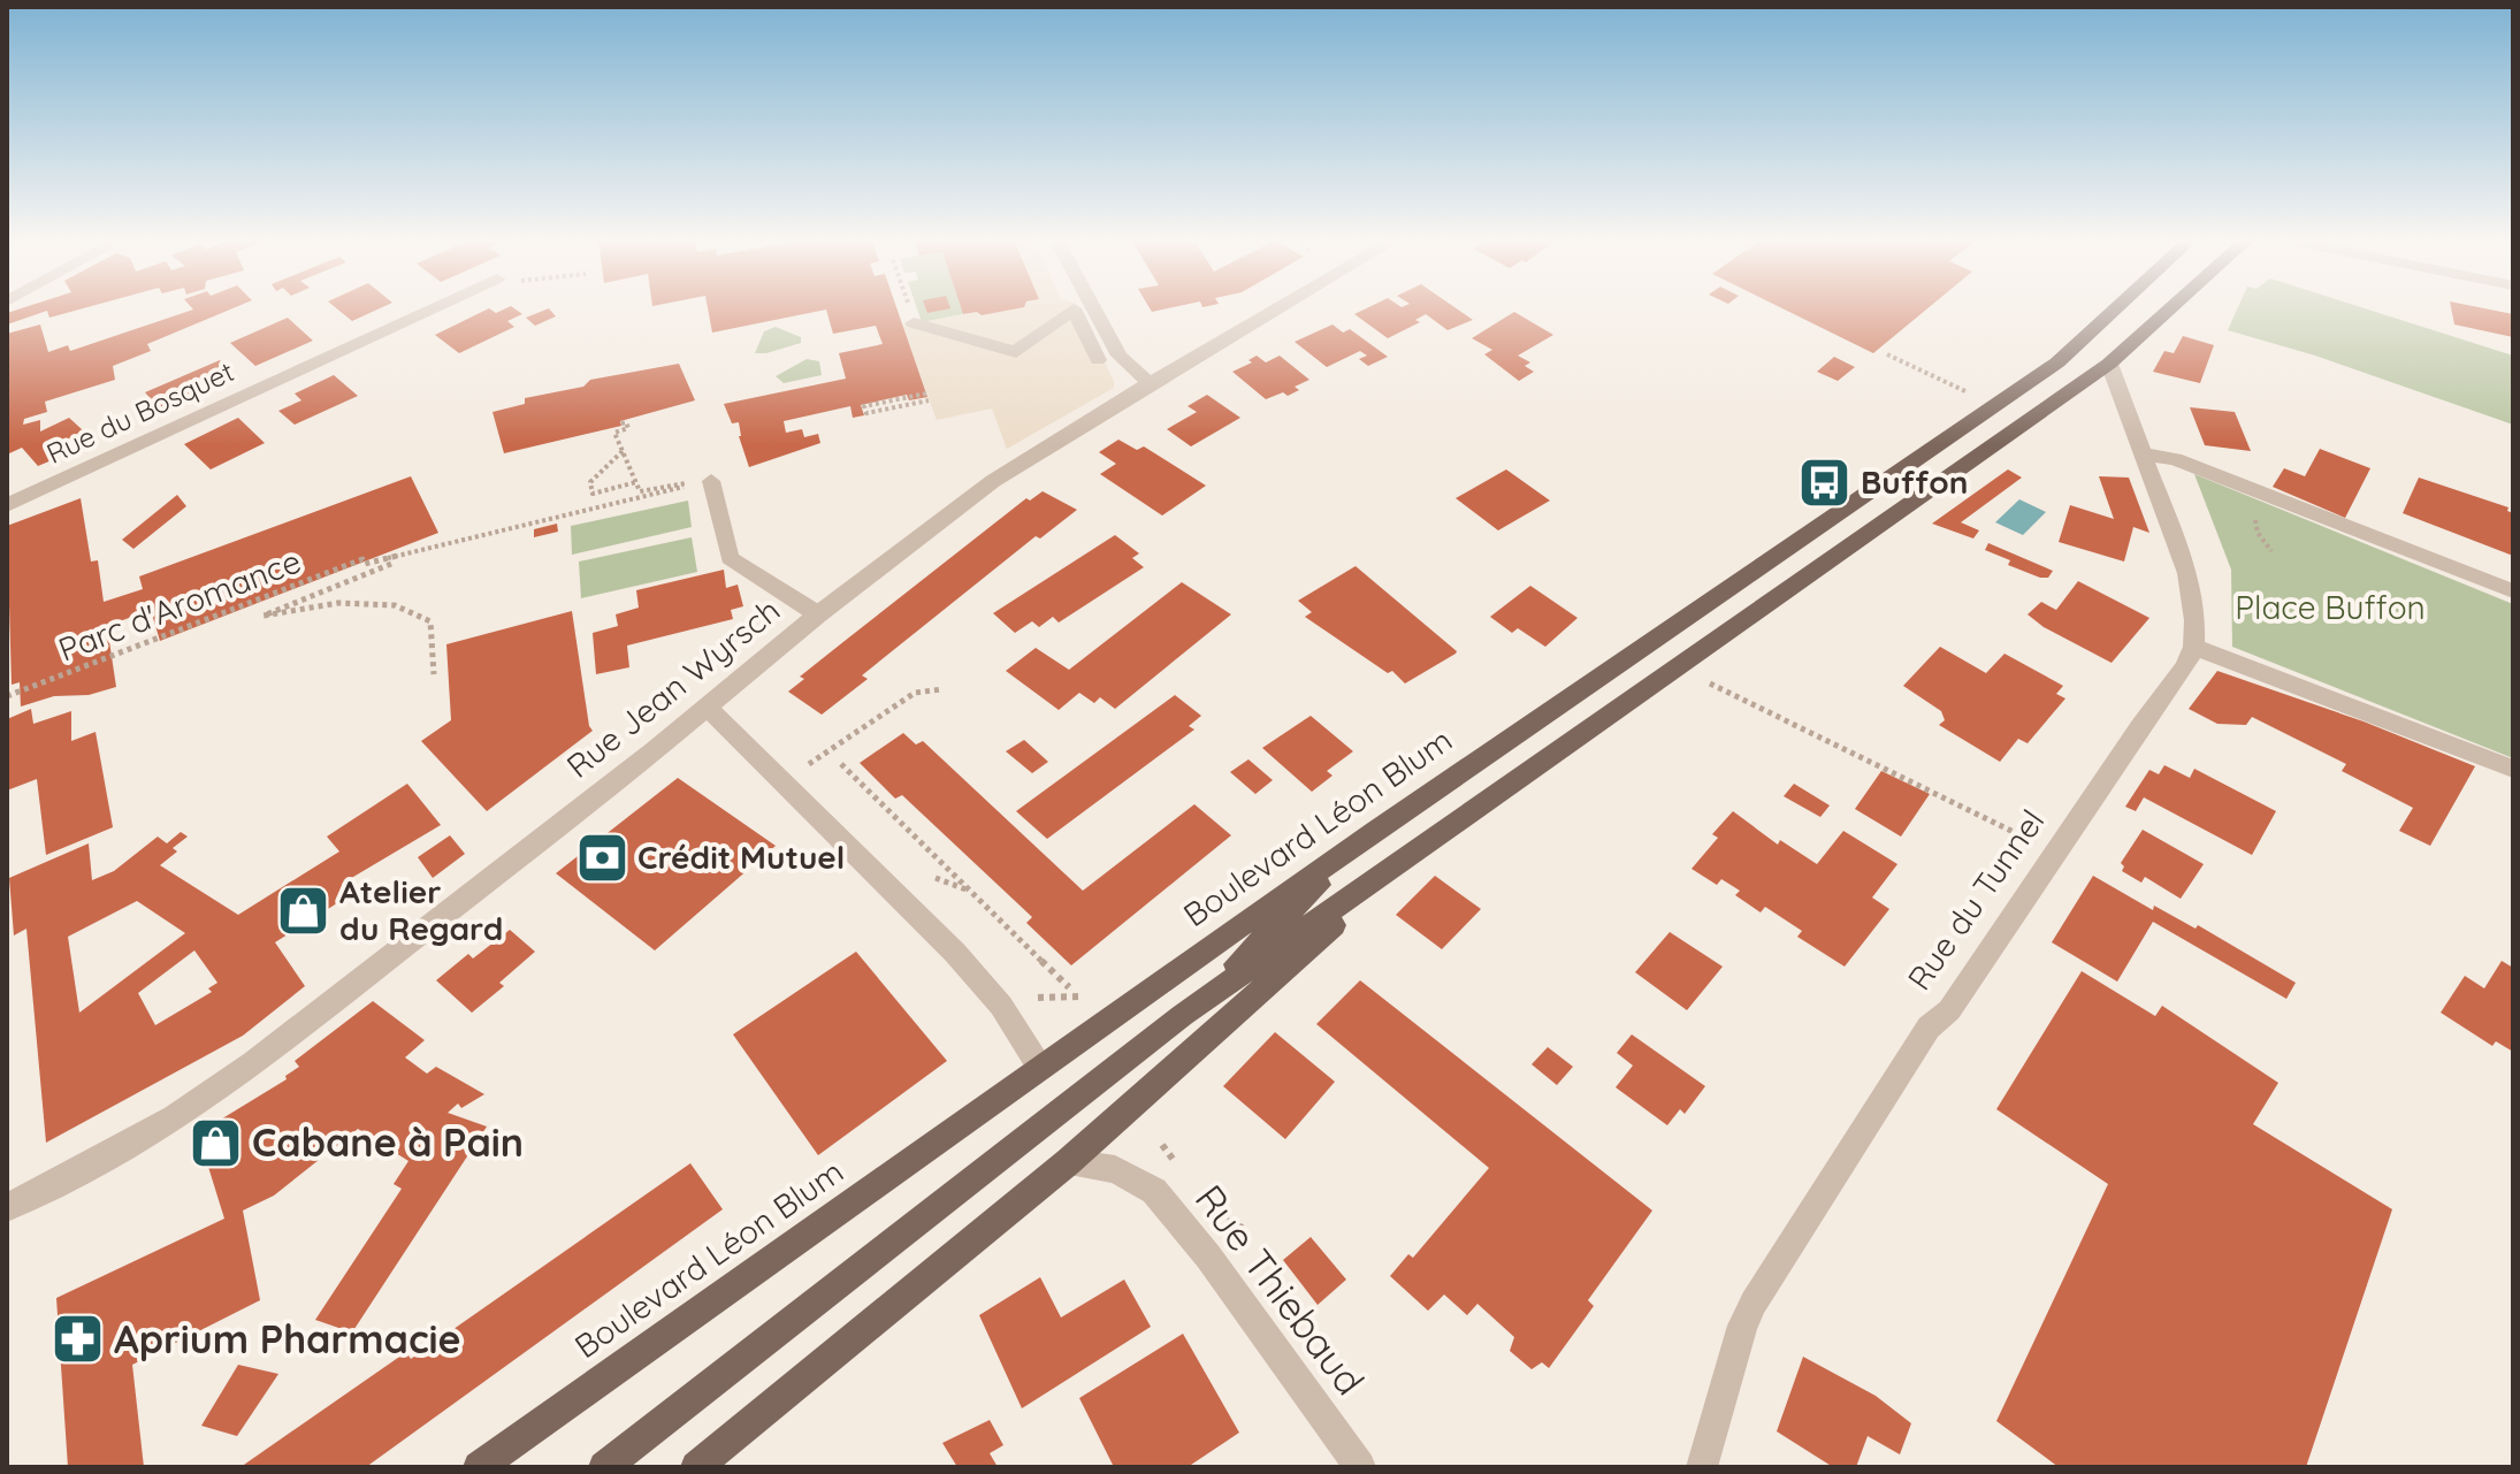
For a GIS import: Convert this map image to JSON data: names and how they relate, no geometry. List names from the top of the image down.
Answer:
{
  "streets": {
    "main road": ["Boulevard Léon Blum"],
    "street": [
      "Rue du Bosquet",
      "Rue Jean Wyrsch",
      "Rue du Tunnel",
      "Rue Thiebaud"
    ],
    "path": ["Parc d'Aromance"]
  },
  "parks": ["Place Buffon"],
  "places": {
    "bus stop": ["Buffon"],
    "bank": ["Crédit Mutuel"],
    "shop": ["Atelier du Regard", "Cabane à Pain"],
    "pharmacy": ["Aprium Pharmacie"]
  }
}
